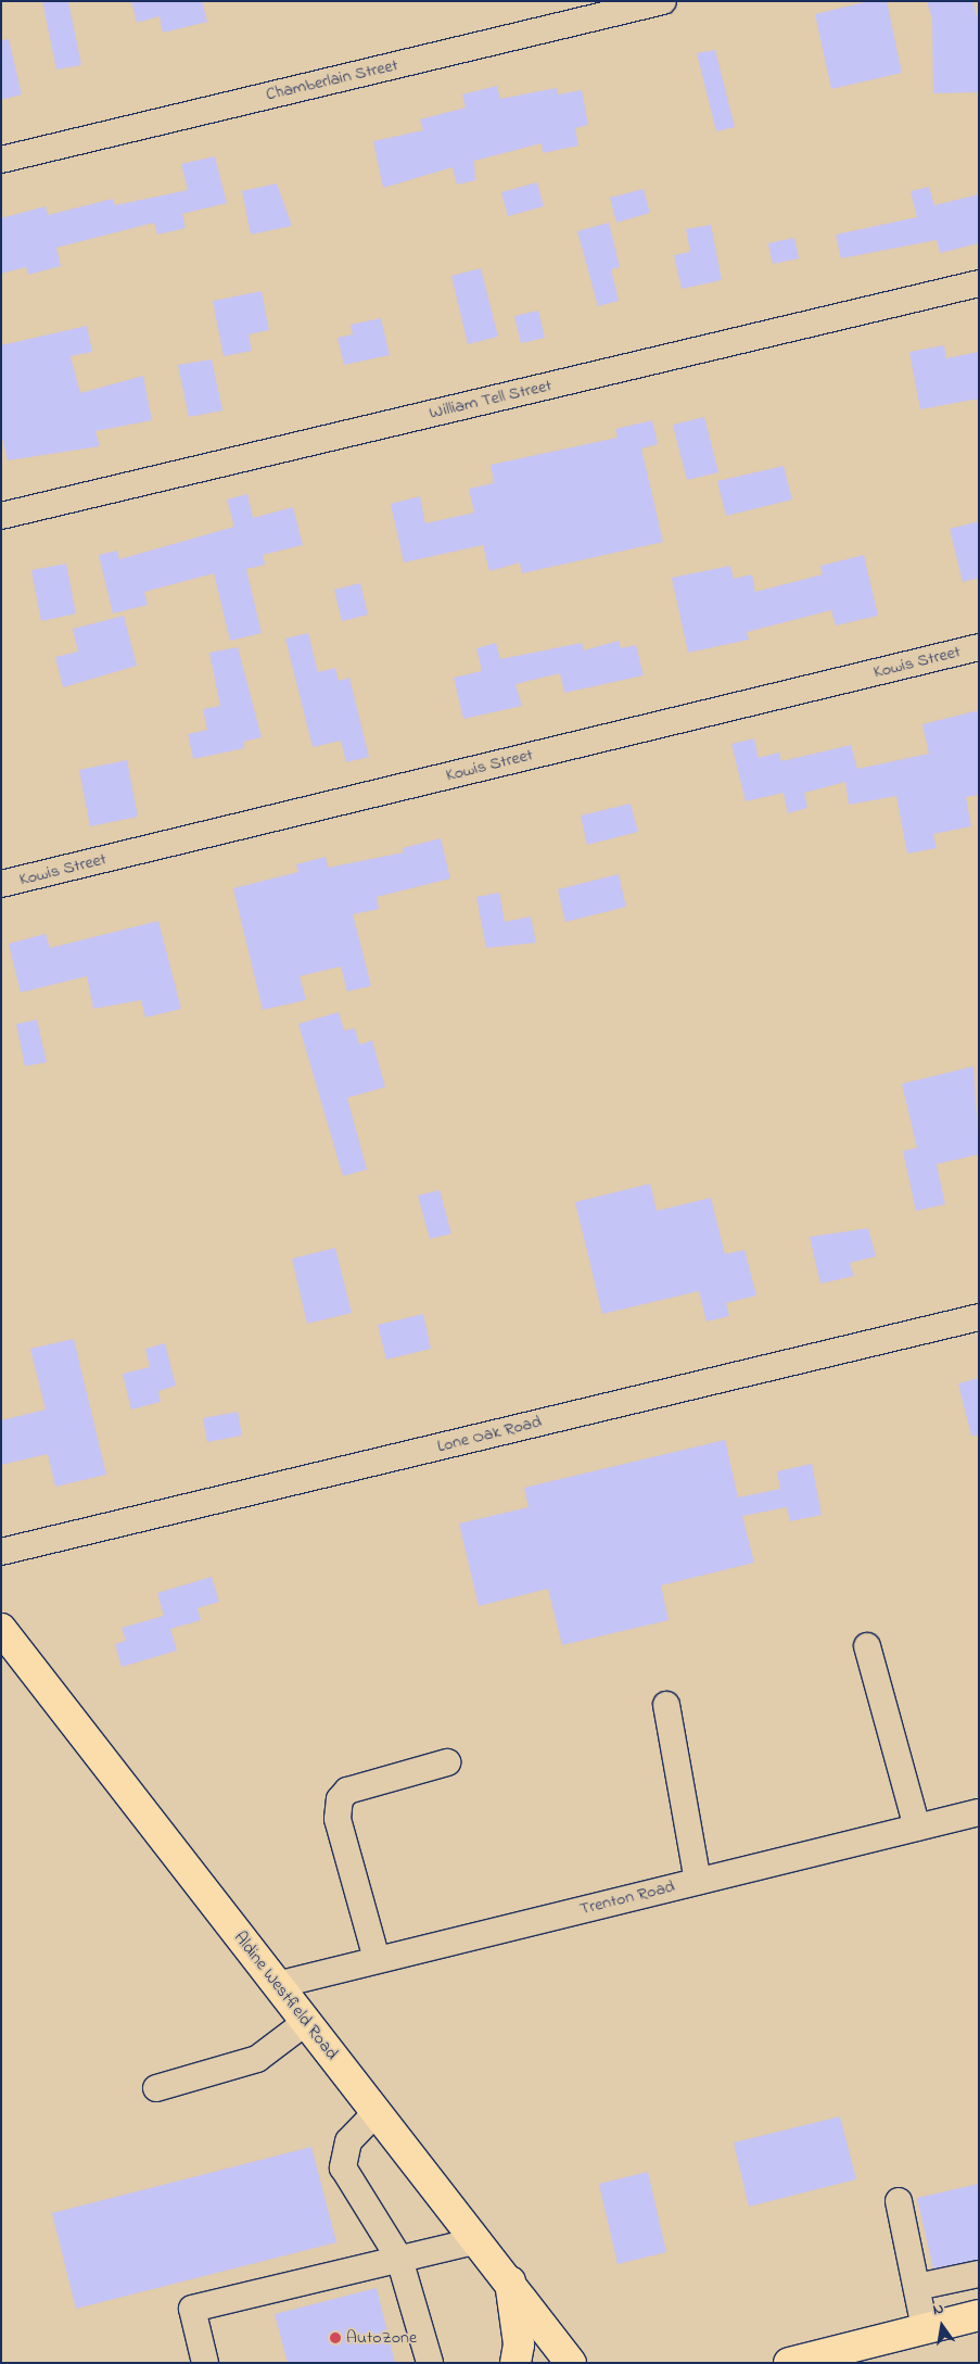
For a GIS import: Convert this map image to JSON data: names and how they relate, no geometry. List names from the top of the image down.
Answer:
{
  "streets": {
    "main road": ["Aldine Westfield Road"],
    "street": [
      "Chamberlain Street",
      "William Tell Street",
      "Kowis Street",
      "Lone Oak Road",
      "Trenton Road"
    ]
  },
  "crossings": [
    ["Trenton Road", "Aldine Westfield Road"]
  ],
  "places": ["AutoZone"],
  "north": "top"
}
